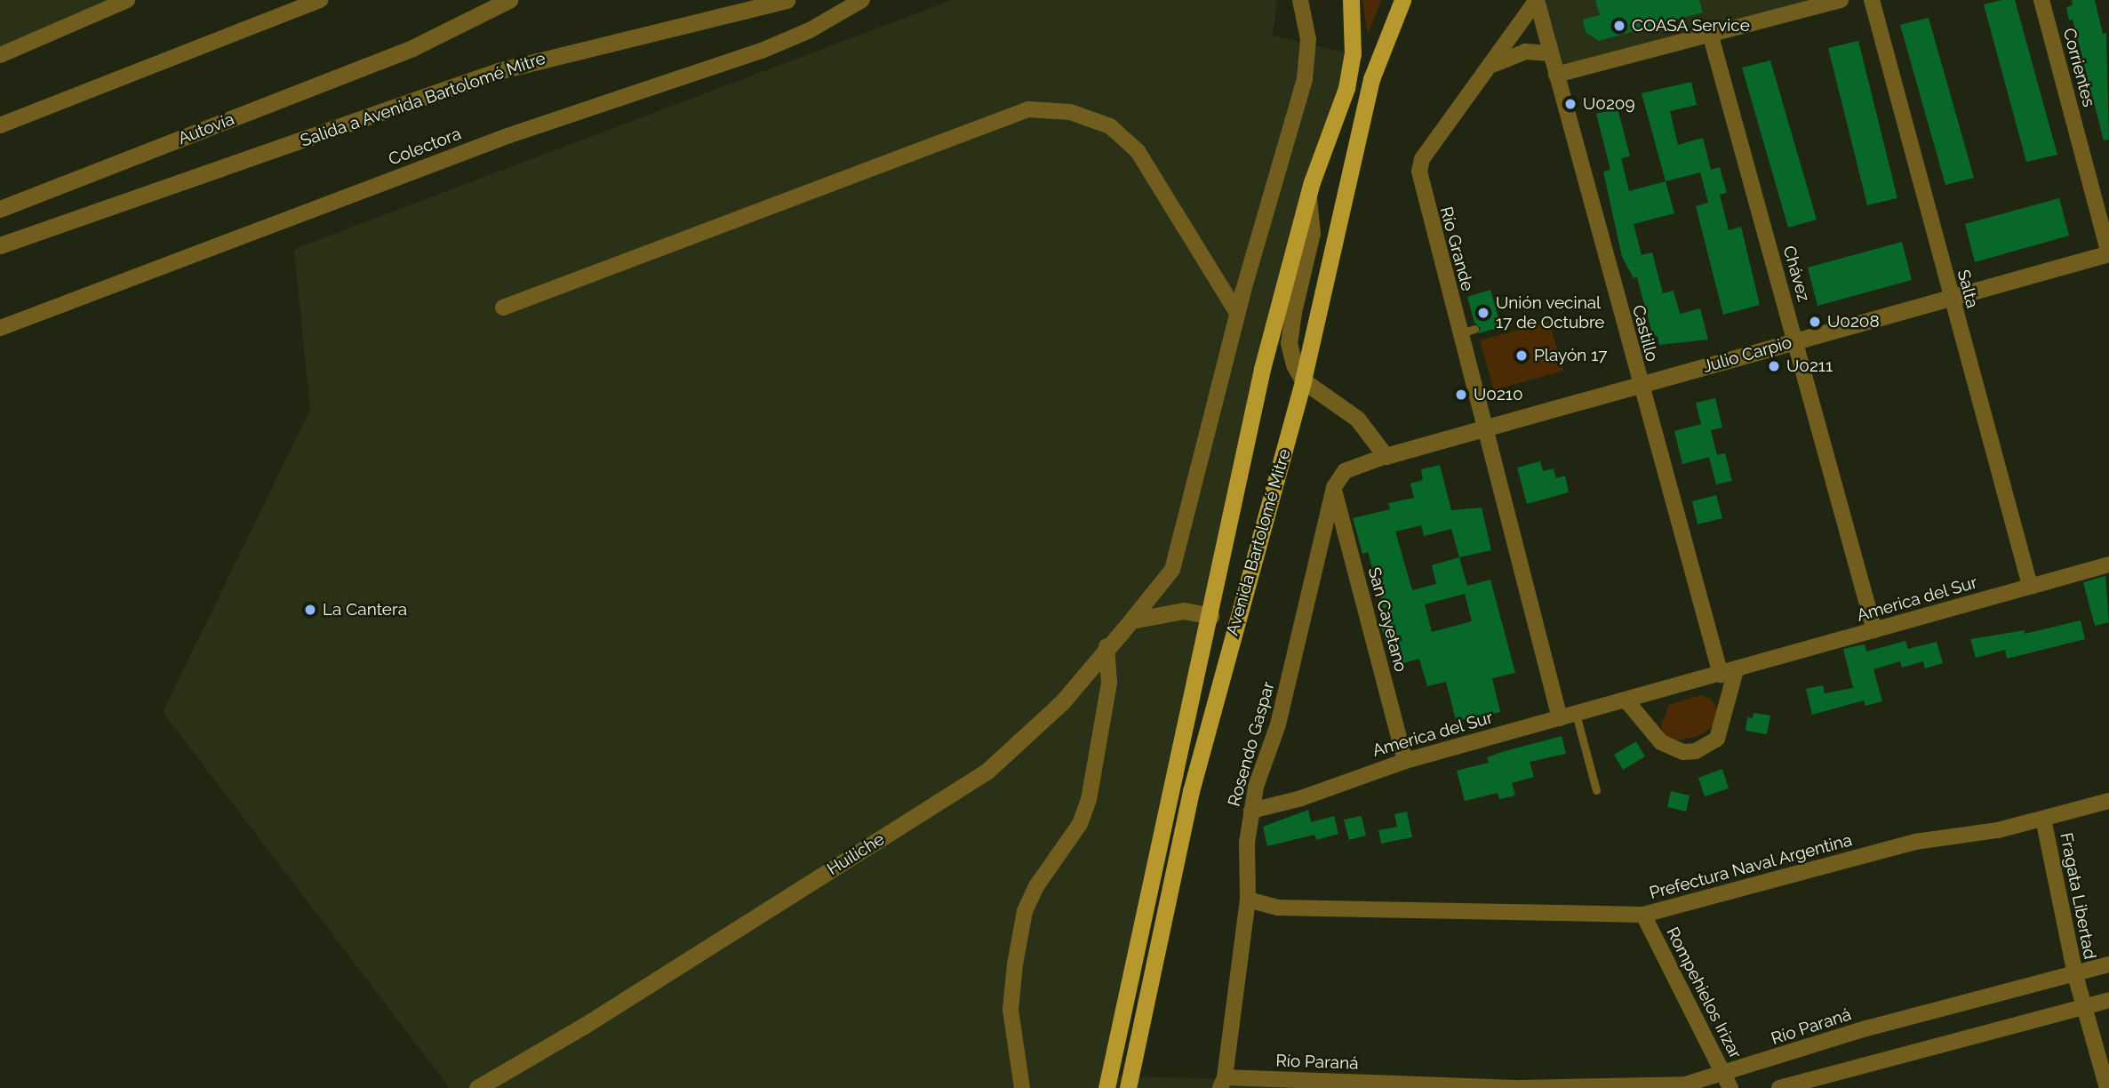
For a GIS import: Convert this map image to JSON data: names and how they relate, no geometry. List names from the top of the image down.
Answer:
{
  "streets": {
    "main road": ["Avenida Bartolomé Mitre"],
    "street": [
      "Corrientes",
      "Salida a Avenida Bartolomé Mitre",
      "Autovía",
      "Colectora",
      "Río Grande",
      "Chávez",
      "Salta",
      "Castillo",
      "Julio Carpio",
      "America del Sur",
      "San Cayetano",
      "Rosendo Gaspar",
      "Huiliche",
      "Prefectura Naval Argentina",
      "Fragata Libertad",
      "Rompehielos Irizar",
      "Río Paraná"
    ]
  },
  "crossings": [
    ["Corrientes", "Julio Carpio"],
    ["Río Grande", "Castillo"],
    ["Río Grande", "Julio Carpio"],
    ["Río Grande", "America del Sur"],
    ["Chávez", "Julio Carpio"],
    ["Chávez", "America del Sur"],
    ["Salta", "Julio Carpio"],
    ["Salta", "America del Sur"],
    ["Castillo", "Julio Carpio"],
    ["Castillo", "America del Sur"],
    ["America del Sur", "San Cayetano"],
    ["America del Sur", "Rosendo Gaspar"],
    ["San Cayetano", "Rosendo Gaspar"],
    ["Rosendo Gaspar", "Prefectura Naval Argentina"],
    ["Rosendo Gaspar", "Río Paraná"],
    ["Prefectura Naval Argentina", "Fragata Libertad"],
    ["Prefectura Naval Argentina", "Rompehielos Irizar"],
    ["Fragata Libertad", "Río Paraná"],
    ["Rompehielos Irizar", "Río Paraná"]
  ],
  "places": [
    "COASA Service",
    "U0209",
    "Unión vecinal 17 de Octubre",
    "U0208",
    "Playón 17",
    "U0211",
    "U0210",
    "La Cantera"
  ]
}
